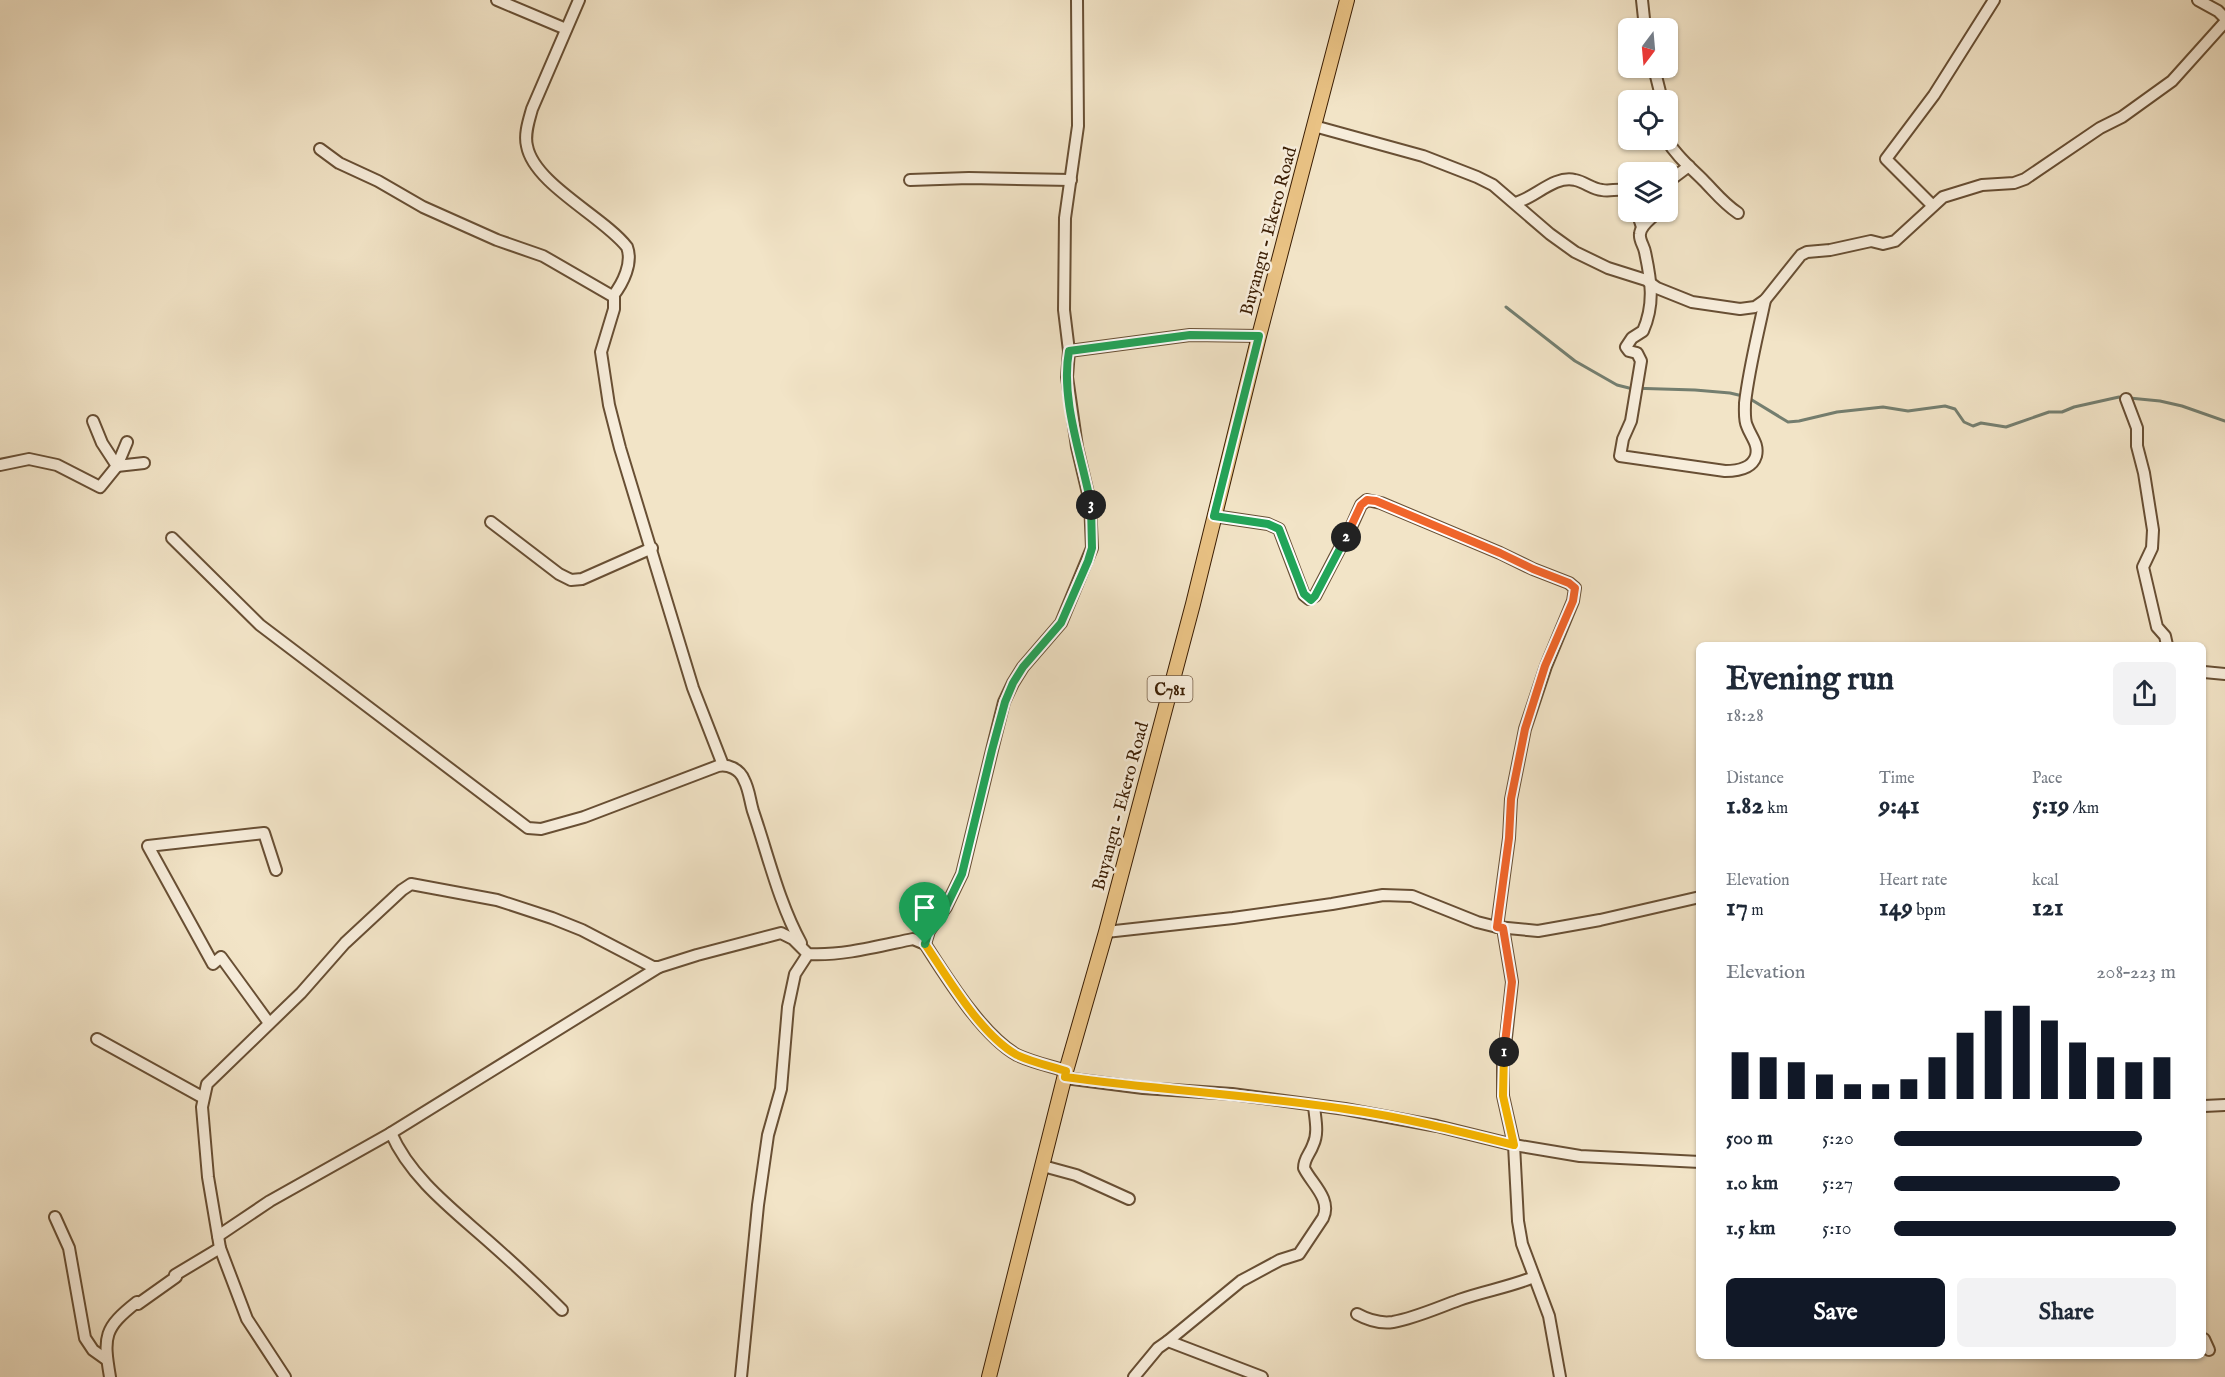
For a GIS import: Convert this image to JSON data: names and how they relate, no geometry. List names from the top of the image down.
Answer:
{
  "streets": {
    "main road": ["Buyangu - Ekero Road", "C781"]
  },
  "north": "bottom",
  "page": {
    "pins": ["3", "2", "1"],
    "heading": ["Evening run", "18:28"],
    "stats": [
      ["Distance", "1.82 km"],
      ["Time", "9:41"],
      ["Pace", "5:19 /km"],
      ["Elevation", "17 m"],
      ["Heart rate", "149 bpm"],
      ["kcal", "121"]
    ],
    "chart": ["Elevation", "208–223 m"],
    "list": [
      {
        "name": "500 m",
        "note": "5:20"
      },
      {
        "name": "1.0 km",
        "note": "5:27"
      },
      {
        "name": "1.5 km",
        "note": "5:10"
      }
    ],
    "buttons": ["Save", "Share"]
  }
}
